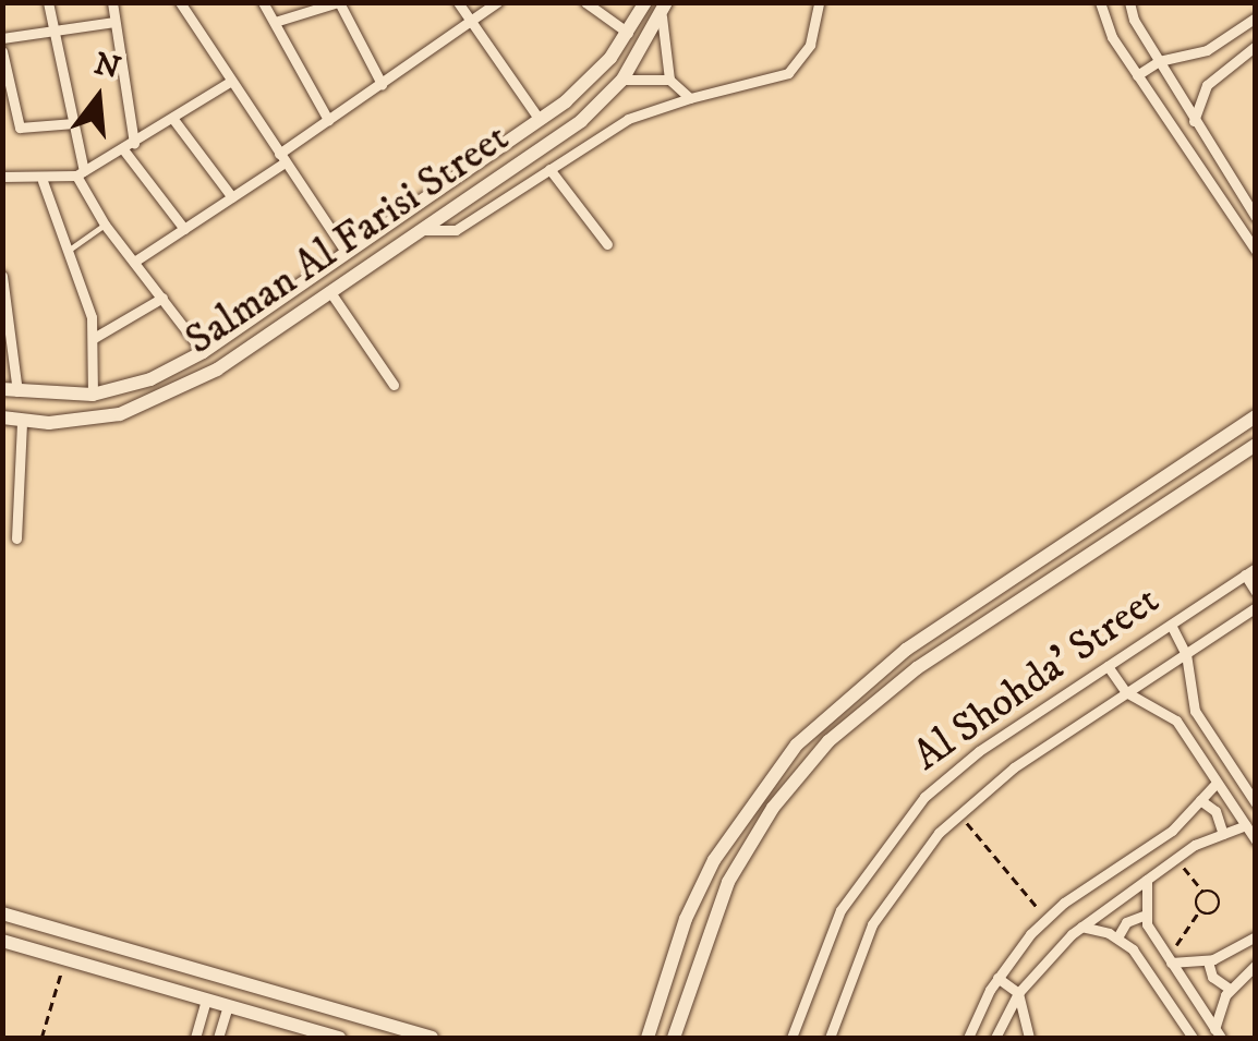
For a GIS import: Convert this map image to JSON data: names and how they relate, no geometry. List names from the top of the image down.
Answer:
{
  "streets": {
    "street": ["Salman Al Farisi Street", "Al Shohda' Street"]
  },
  "north": "top"
}
